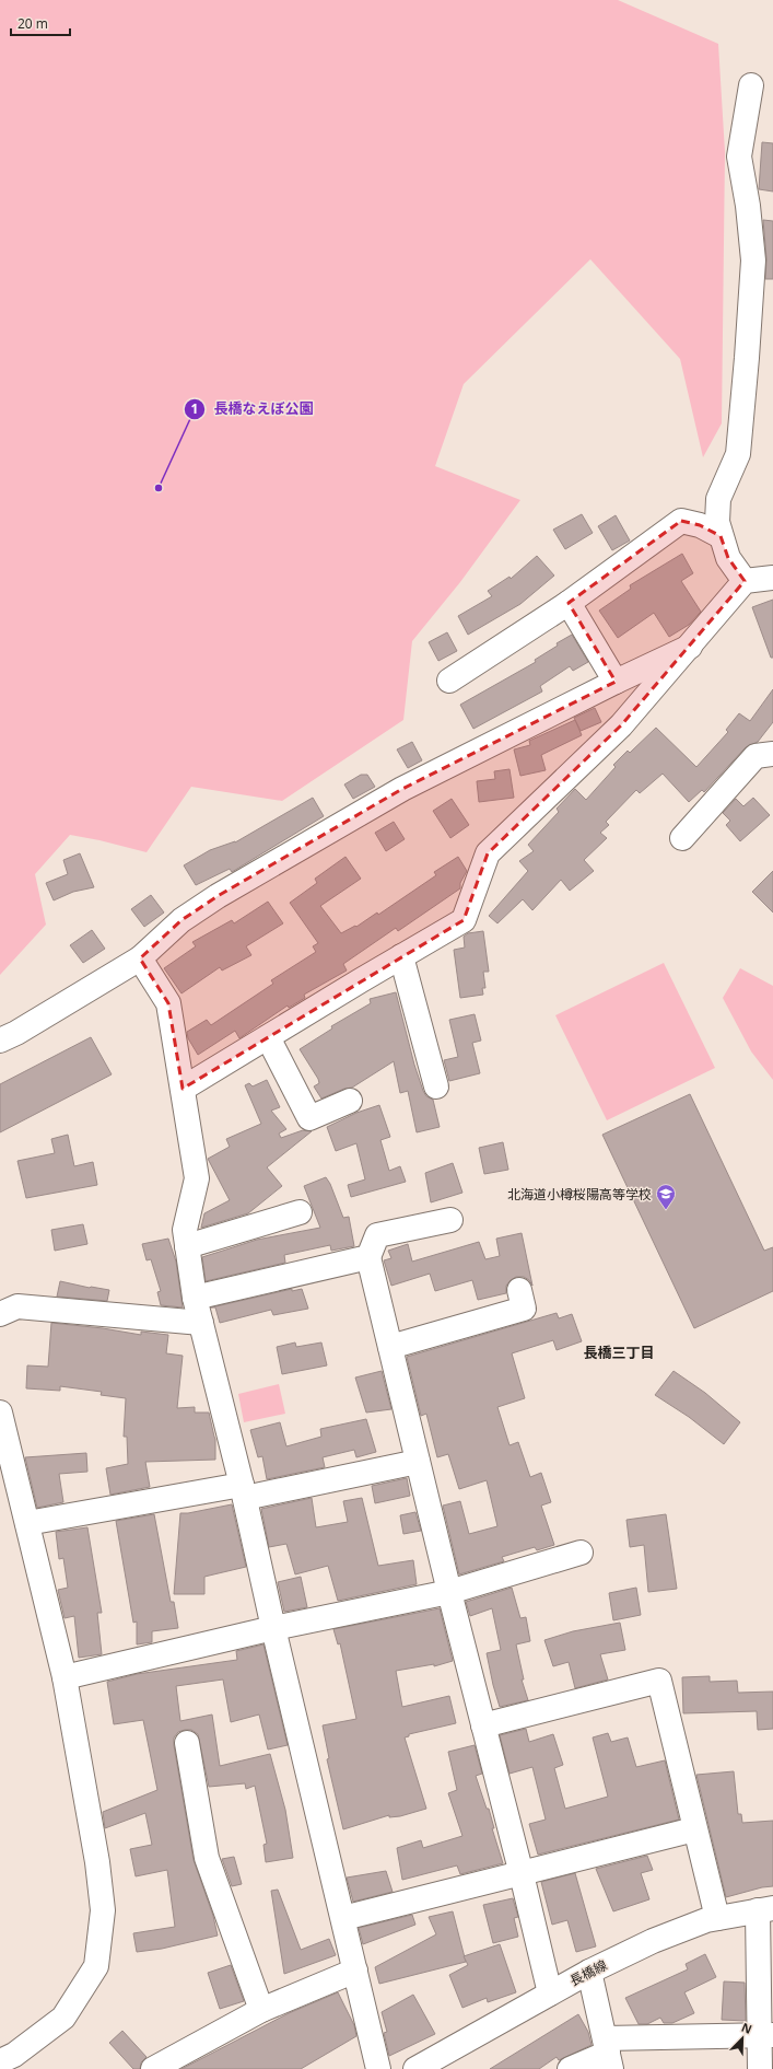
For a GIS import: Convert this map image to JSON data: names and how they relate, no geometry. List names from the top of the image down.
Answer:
{
  "streets": {
    "street": ["長橋線"]
  },
  "districts": ["長橋三丁目"],
  "places": {
    "other": ["長橋なえぼ公園"],
    "school or university": ["北海道小樽桜陽高等学校"]
  },
  "scale_bar": "20 m",
  "north": "top right"
}
